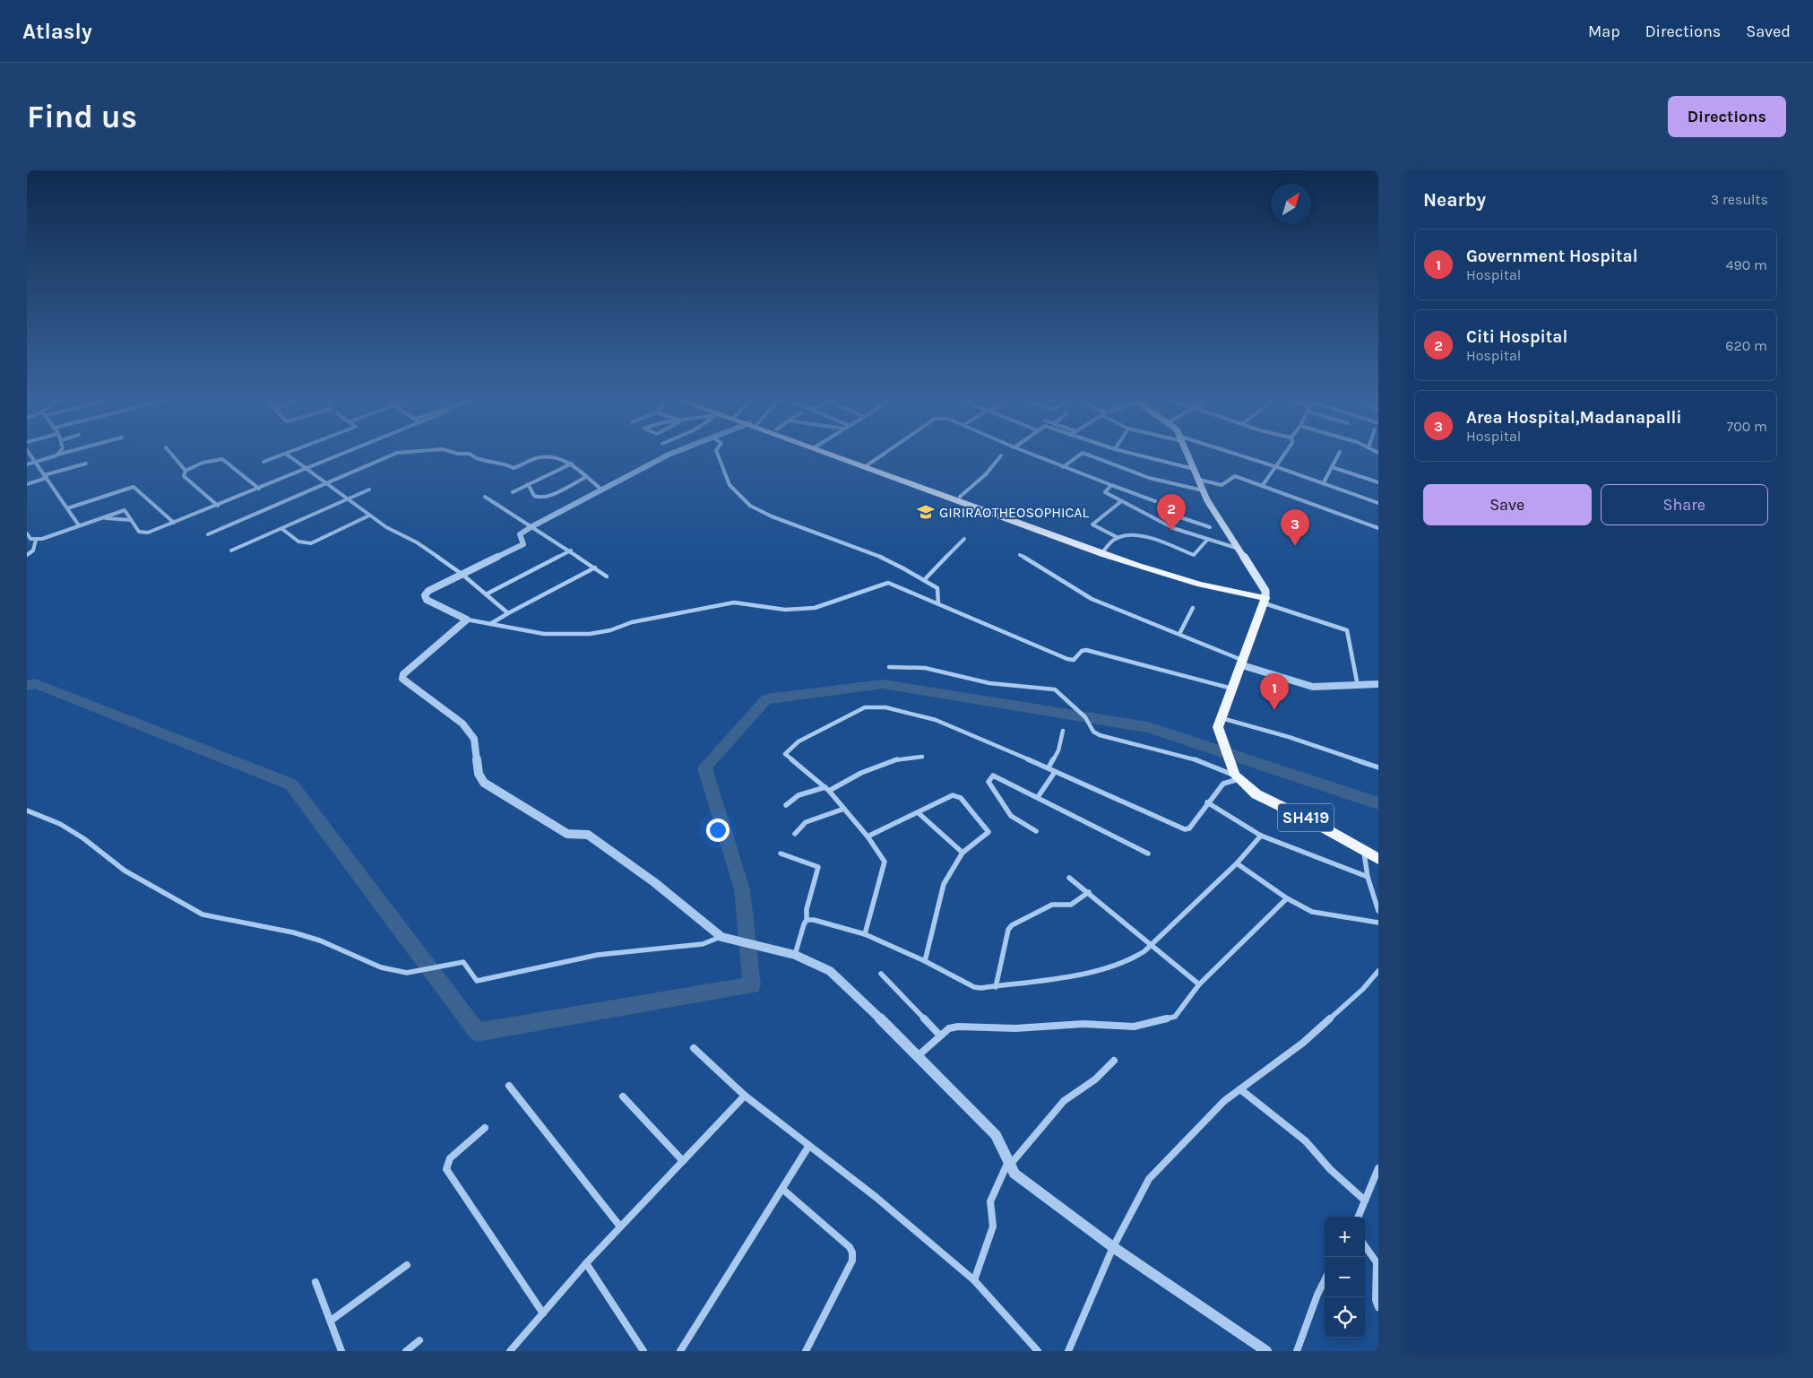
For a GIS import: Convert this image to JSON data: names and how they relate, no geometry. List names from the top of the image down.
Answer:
{
  "streets": {
    "main road": ["SH419"]
  },
  "places": {
    "school or university": ["GIRIRAOTHEOSOPHICAL"]
  },
  "north": "top right",
  "page": {
    "header": "Atlasly",
    "nav": ["Map", "Directions", "Saved"],
    "buttons": [
      "Directions",
      ["Save", "Share"]
    ],
    "title": "Find us",
    "heading": ["Nearby", "3 results"],
    "list": [
      {
        "mark": "1",
        "name": "Government Hospital",
        "note": "Hospital",
        "value": "490 m"
      },
      {
        "mark": "2",
        "name": "Citi Hospital",
        "note": "Hospital",
        "value": "620 m"
      },
      {
        "mark": "3",
        "name": "Area Hospital,Madanapalli",
        "note": "Hospital",
        "value": "700 m"
      }
    ],
    "pins": ["2", "3", "1"],
    "map_buttons": ["+", "−"]
  }
}
